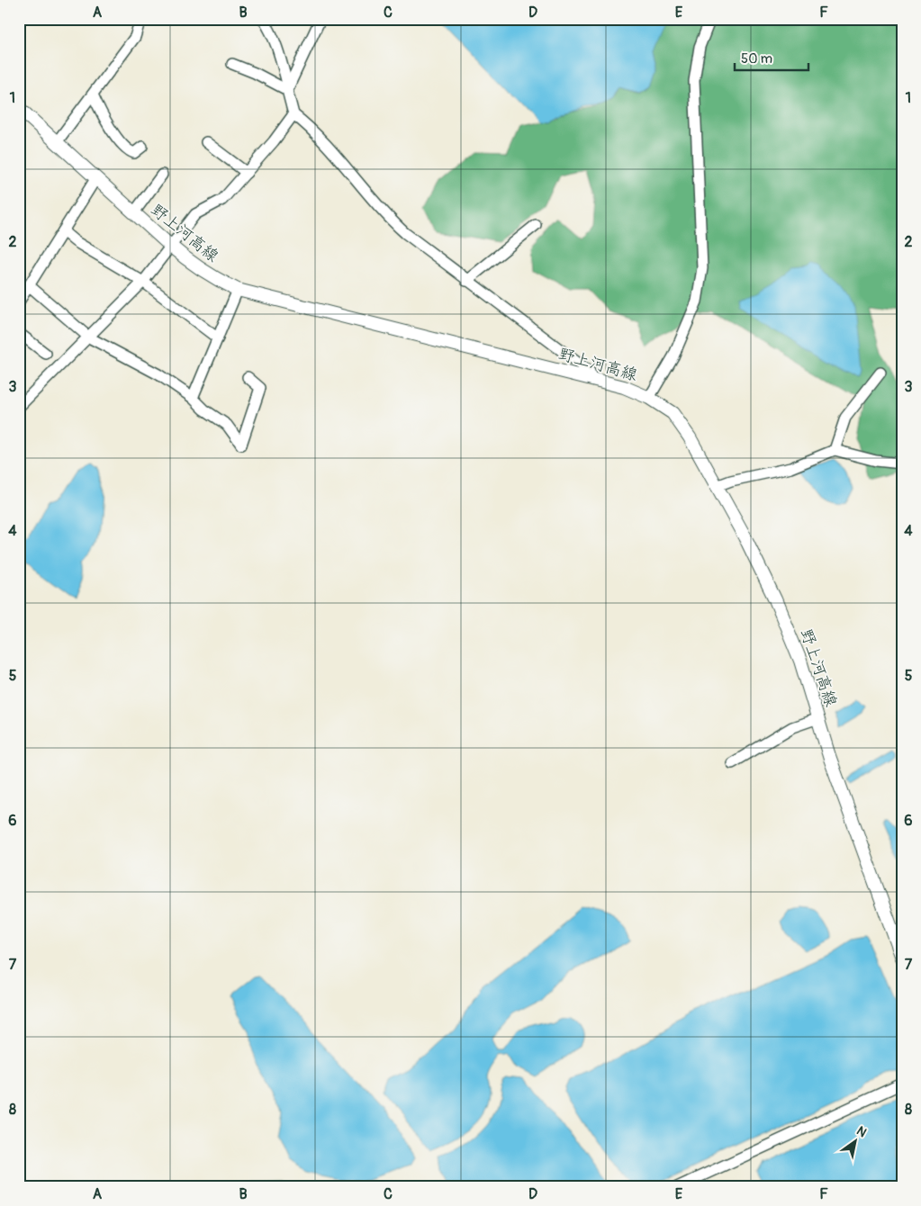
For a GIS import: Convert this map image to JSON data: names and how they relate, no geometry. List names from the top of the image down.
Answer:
{
  "streets": {
    "main road": ["野上河高線"]
  },
  "scale_bar": "50 m",
  "north": "top right",
  "grid": {
    "columns": [
      "A",
      "B",
      "C",
      "D",
      "E",
      "F"
    ],
    "rows": [
      "1",
      "2",
      "3",
      "4",
      "5",
      "6",
      "7",
      "8"
    ]
  }
}
